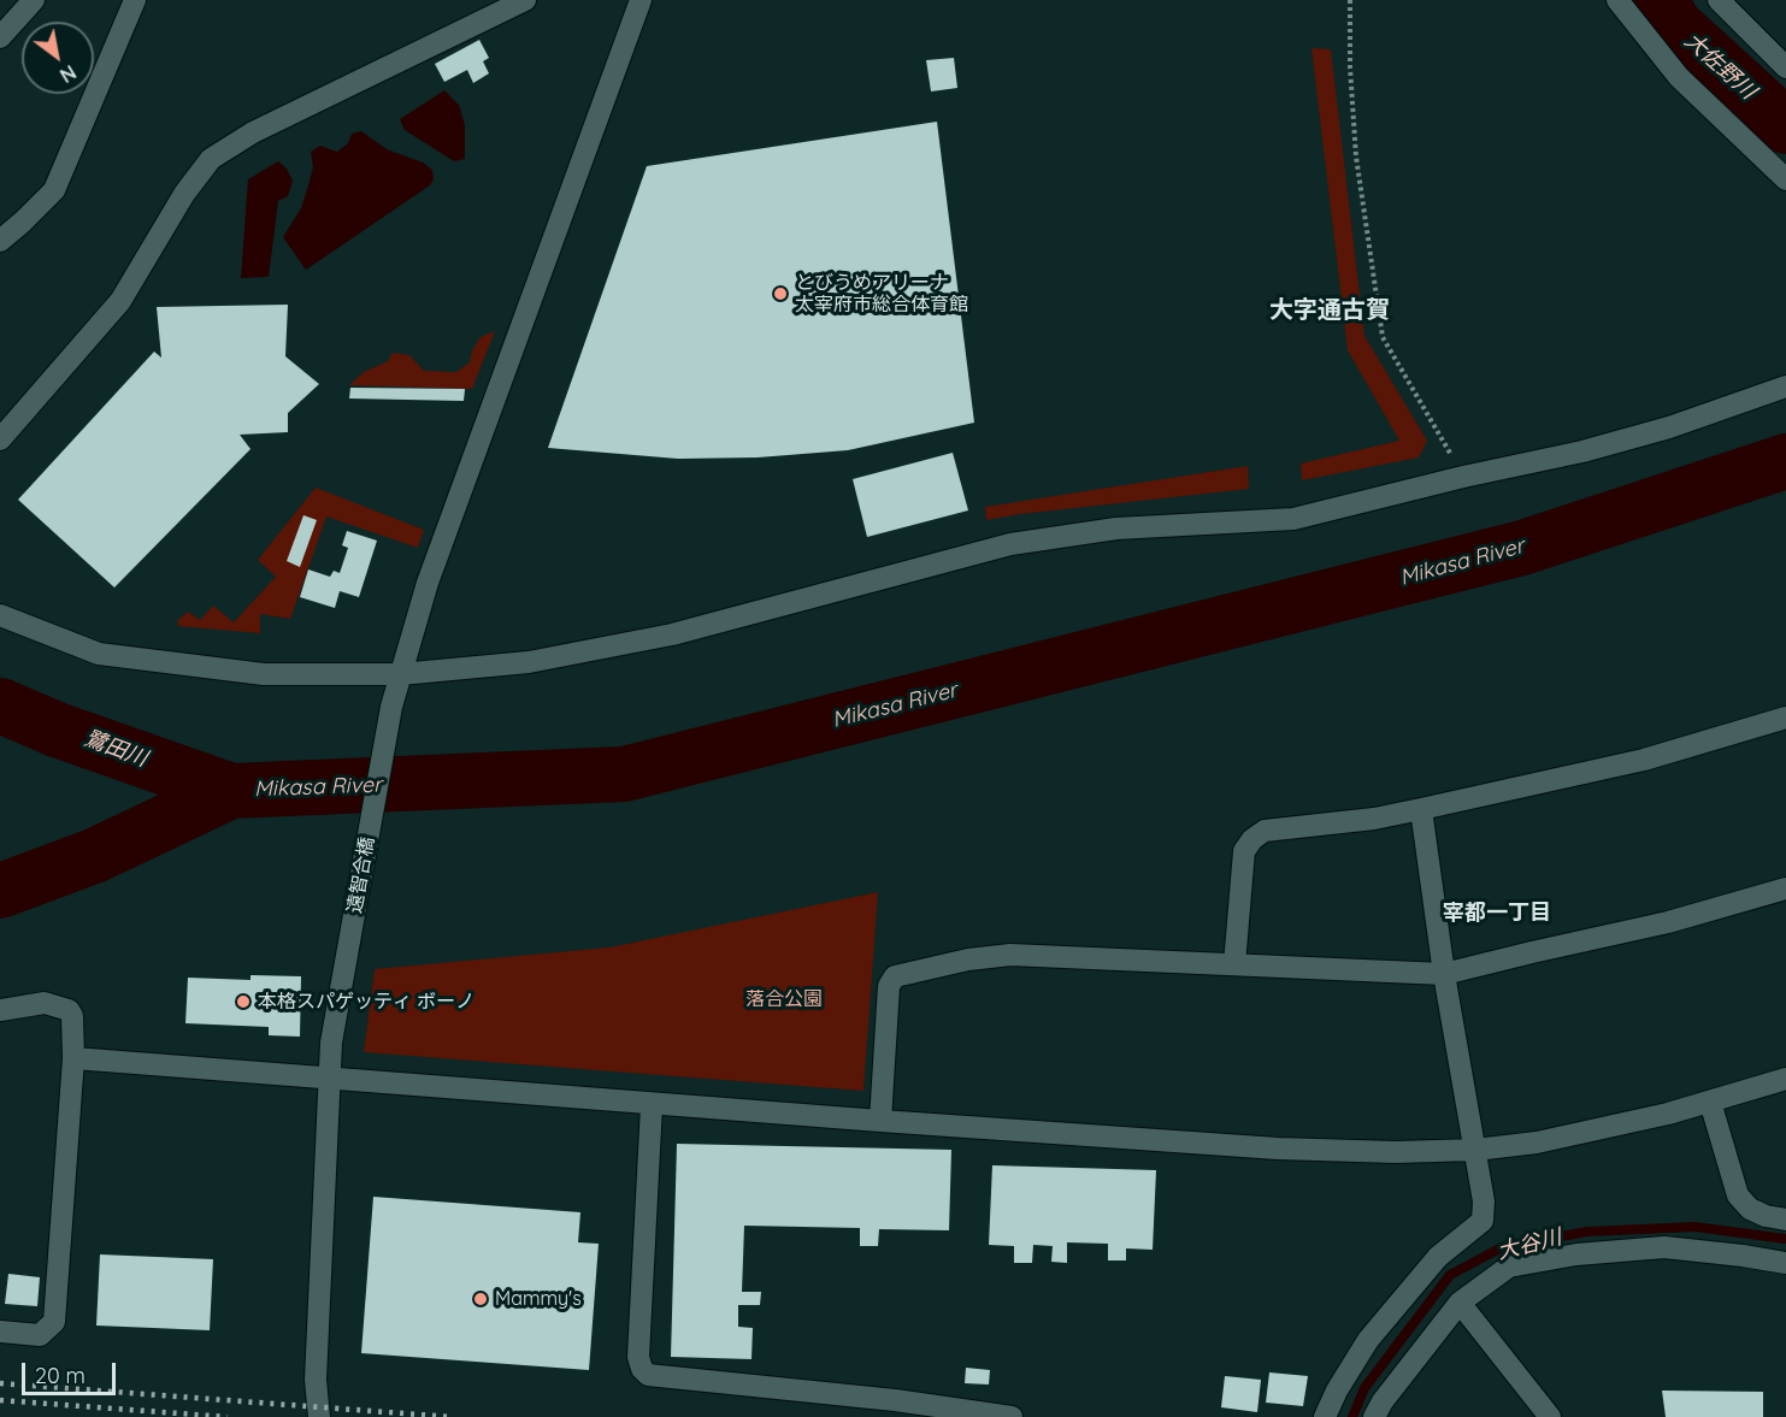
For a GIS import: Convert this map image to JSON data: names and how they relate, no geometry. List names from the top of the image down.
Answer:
{
  "streets": {
    "street": ["遠智合橋"]
  },
  "districts": ["大字通古賀", "宰都一丁目"],
  "water": [
    "大佐野川",
    "Mikasa River",
    "鷺田川",
    "大谷川"
  ],
  "parks": ["落合公園"],
  "places": ["とびうめアリーナ 太宰府市総合体育館", "本格スパゲッティ ボーノ", "Mammy's"],
  "scale_bar": "20 m",
  "north": "bottom right"
}
